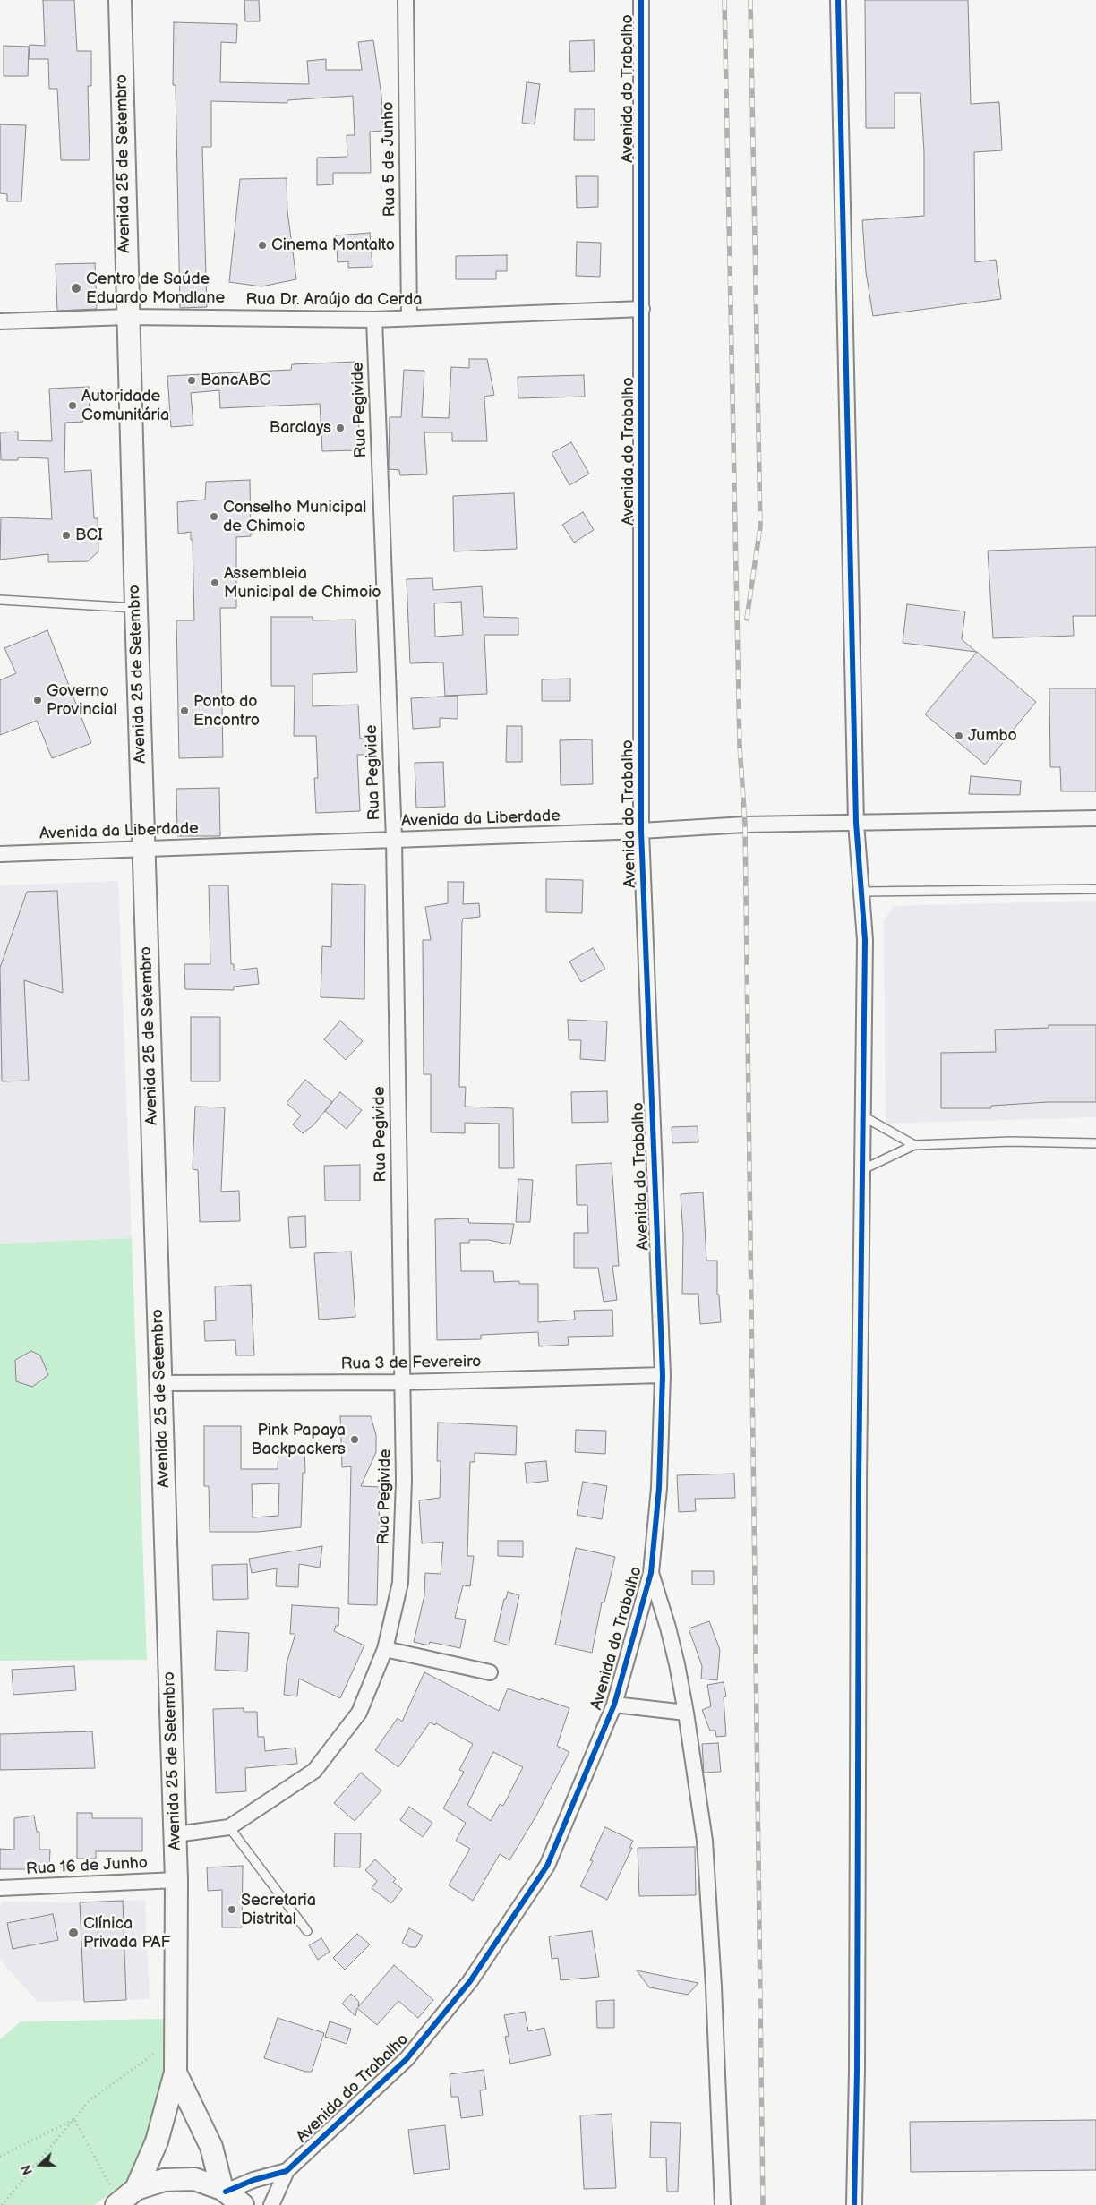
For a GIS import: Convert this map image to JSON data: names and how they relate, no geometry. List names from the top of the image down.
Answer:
{
  "streets": {
    "street": [
      "Avenida do Trabalho",
      "Rua 5 de Junho",
      "Avenida 25 de Setembro",
      "Rua Dr. Araújo da Cerda",
      "Rua Pegivide",
      "Avenida da Liberdade",
      "Rua 3 de Fevereiro",
      "Rua 16 de Junho"
    ]
  },
  "crossings": [
    ["Avenida do Trabalho", "Avenida 25 de Setembro"],
    ["Avenida do Trabalho", "Rua Dr. Araújo da Cerda"],
    ["Avenida do Trabalho", "Avenida da Liberdade"],
    ["Avenida do Trabalho", "Rua 3 de Fevereiro"],
    ["Rua 5 de Junho", "Rua Dr. Araújo da Cerda"],
    ["Avenida 25 de Setembro", "Rua Dr. Araújo da Cerda"],
    ["Avenida 25 de Setembro", "Rua Pegivide"],
    ["Avenida 25 de Setembro", "Avenida da Liberdade"],
    ["Avenida 25 de Setembro", "Rua 3 de Fevereiro"],
    ["Avenida 25 de Setembro", "Rua 16 de Junho"],
    ["Rua Dr. Araújo da Cerda", "Rua Pegivide"],
    ["Rua Pegivide", "Avenida da Liberdade"],
    ["Rua Pegivide", "Rua 3 de Fevereiro"]
  ],
  "places": [
    "Cinema Montalto",
    "Centro de Saúde Eduardo Mondlane",
    "BancABC",
    "Autoridade Comunitária",
    "Barclays",
    "Conselho Municipal de Chimoio",
    "BCI",
    "Assembleia Municipal de Chimoio",
    "Governo Provincial",
    "Ponto do Encontro",
    "Jumbo",
    "Pink Papaya Backpackers",
    "Secretaria Distrital",
    "Clínica Privada PAF"
  ],
  "north": "left"
}
